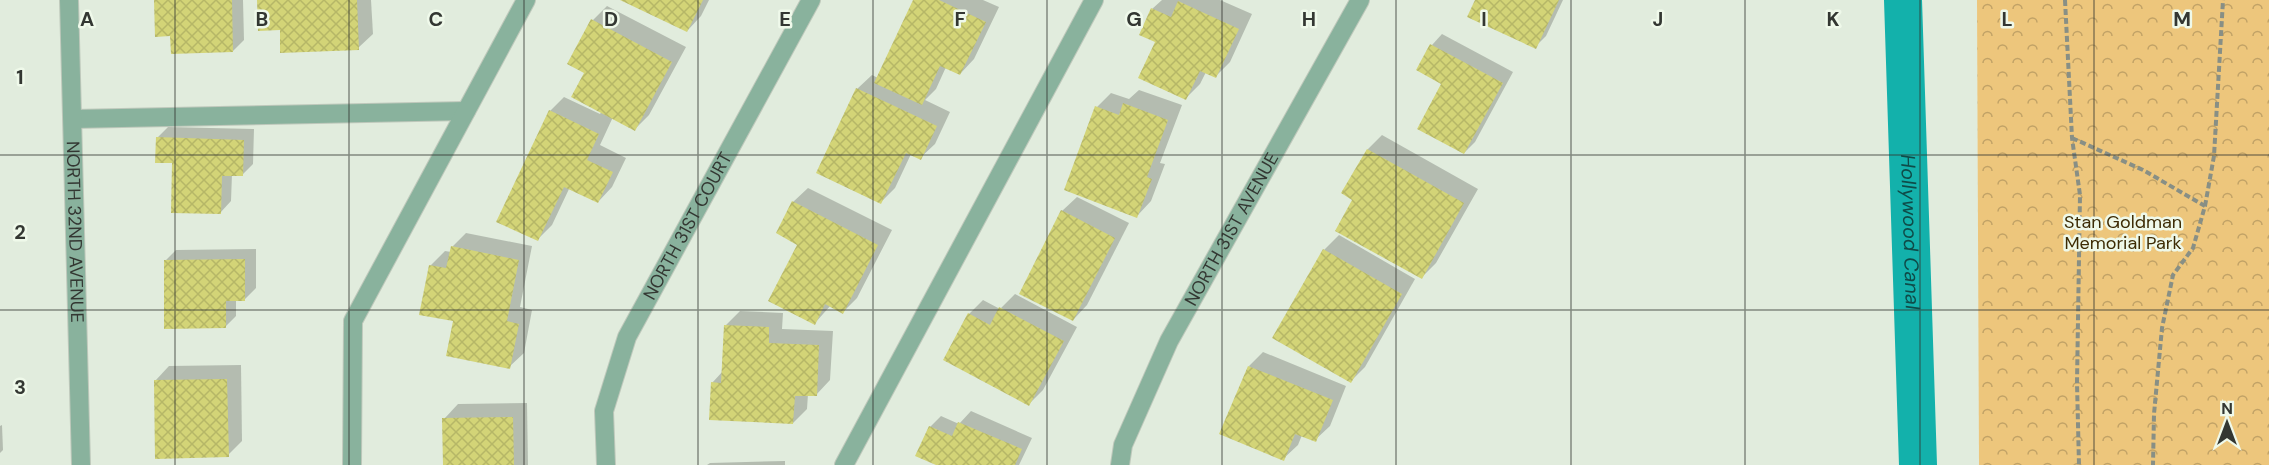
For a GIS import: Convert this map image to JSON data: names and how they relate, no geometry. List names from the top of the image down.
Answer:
{
  "streets": {
    "street": ["NORTH 31ST COURT", "NORTH 31ST AVENUE", "NORTH 32ND AVENUE"]
  },
  "water": ["Hollywood Canal"],
  "parks": ["Stan Goldman Memorial Park"],
  "north": "top",
  "grid": {
    "columns": [
      "A",
      "B",
      "C",
      "D",
      "E",
      "F",
      "G",
      "H",
      "I",
      "J",
      "K",
      "L",
      "M"
    ],
    "rows": ["1", "2", "3"]
  }
}
